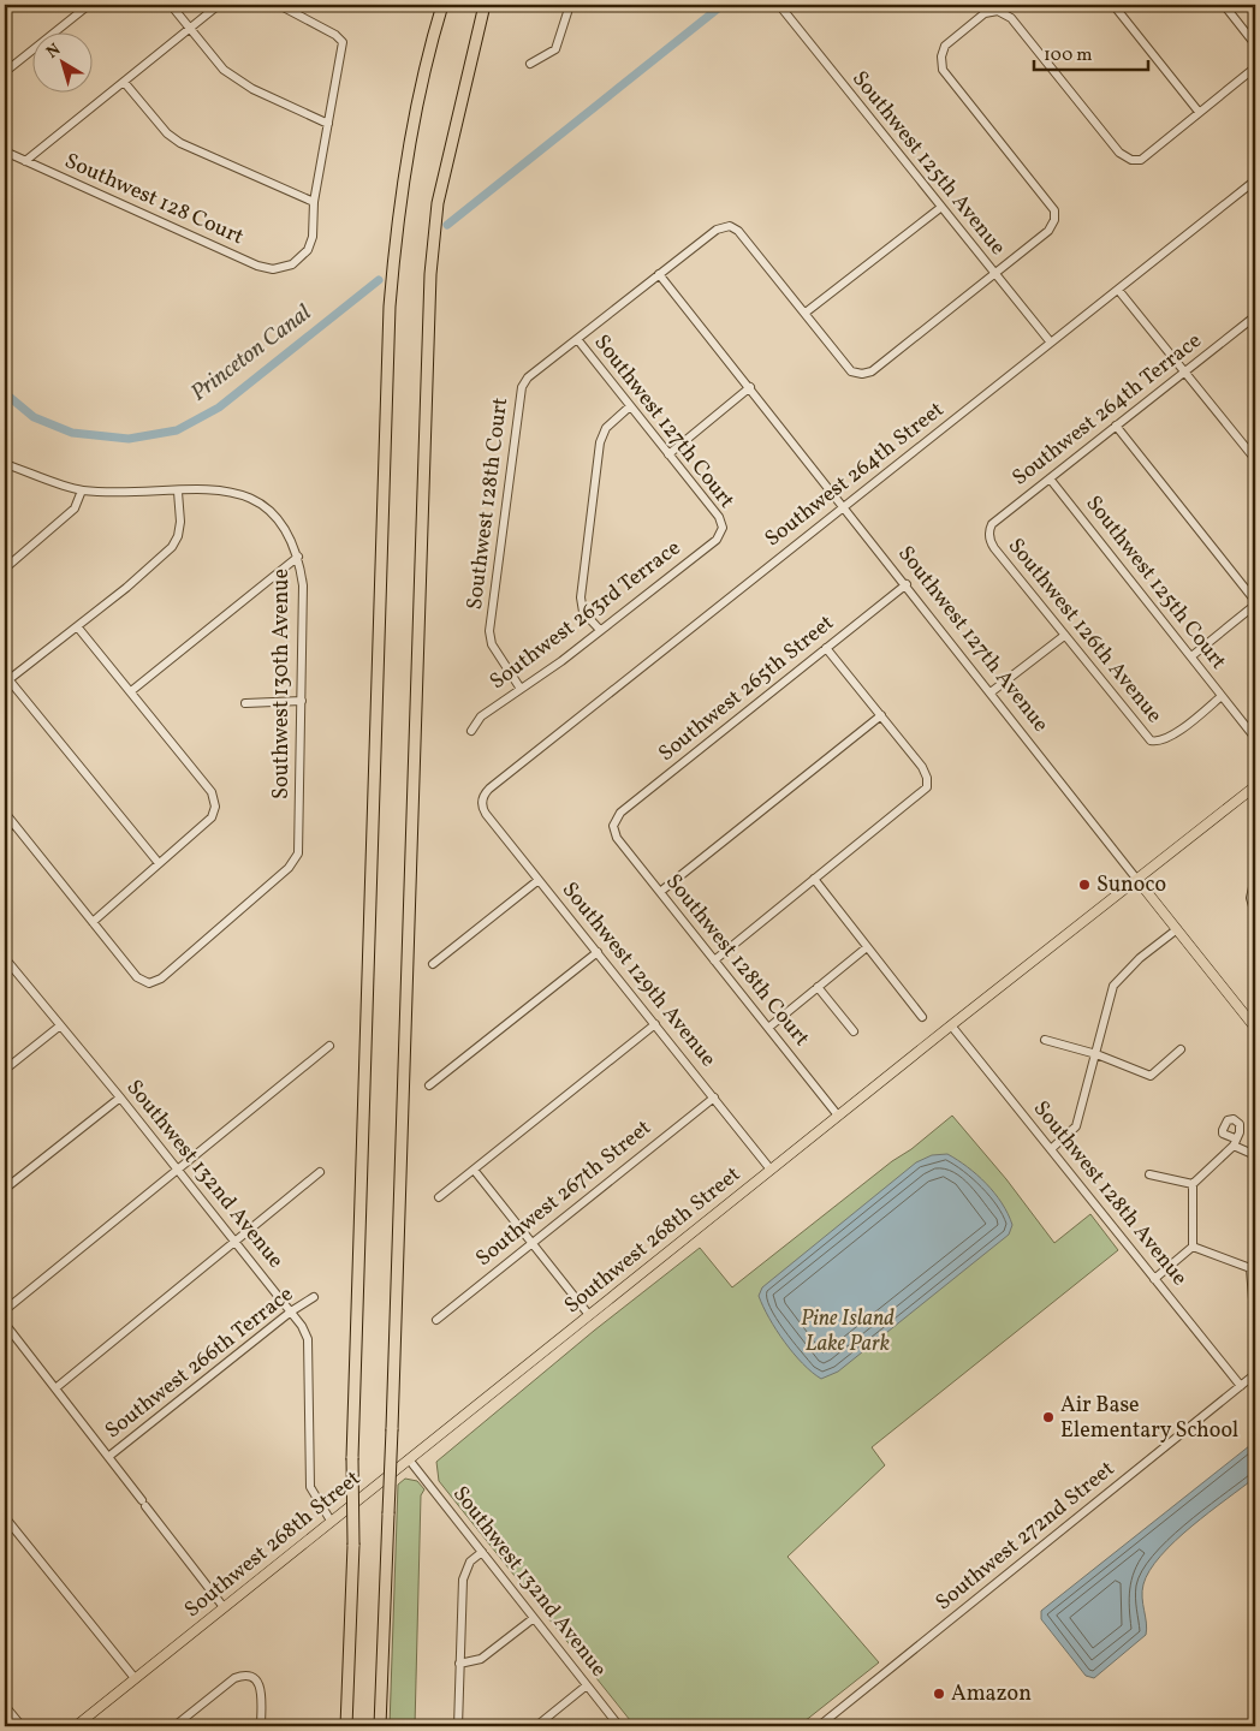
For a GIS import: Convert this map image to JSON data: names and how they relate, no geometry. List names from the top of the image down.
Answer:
{
  "streets": {
    "main road": ["Southwest 127th Avenue", "Southwest 268th Street"],
    "street": [
      "Southwest 125th Avenue",
      "Southwest 128 Court",
      "Southwest 264th Terrace",
      "Southwest 127th Court",
      "Southwest 264th Street",
      "Southwest 128th Court",
      "Southwest 125th Court",
      "Southwest 263rd Terrace",
      "Southwest 126th Avenue",
      "Southwest 130th Avenue",
      "Southwest 265th Street",
      "Southwest 129th Avenue",
      "Southwest 132nd Avenue",
      "Southwest 267th Street",
      "Southwest 128th Avenue",
      "Southwest 266th Terrace",
      "Southwest 272nd Street"
    ]
  },
  "crossings": [
    ["Southwest 125th Avenue", "Southwest 264th Street"],
    ["Southwest 264th Terrace", "Southwest 125th Court"],
    ["Southwest 264th Terrace", "Southwest 126th Avenue"],
    ["Southwest 127th Court", "Southwest 128th Court"],
    ["Southwest 127th Court", "Southwest 263rd Terrace"],
    ["Southwest 264th Street", "Southwest 127th Avenue"],
    ["Southwest 264th Street", "Southwest 129th Avenue"],
    ["Southwest 128th Court", "Southwest 263rd Terrace"],
    ["Southwest 128th Court", "Southwest 127th Avenue"],
    ["Southwest 128th Court", "Southwest 265th Street"],
    ["Southwest 128th Court", "Southwest 268th Street"],
    ["Southwest 125th Court", "Southwest 126th Avenue"],
    ["Southwest 127th Avenue", "Southwest 265th Street"],
    ["Southwest 127th Avenue", "Southwest 268th Street"],
    ["Southwest 129th Avenue", "Southwest 267th Street"],
    ["Southwest 129th Avenue", "Southwest 268th Street"],
    ["Southwest 132nd Avenue", "Southwest 268th Street"],
    ["Southwest 132nd Avenue", "Southwest 266th Terrace"],
    ["Southwest 128th Avenue", "Southwest 268th Street"],
    ["Southwest 128th Avenue", "Southwest 272nd Street"]
  ],
  "water": ["Princeton Canal"],
  "parks": ["Pine Island Lake Park"],
  "places": ["Sunoco", "Air Base Elementary School", "Amazon"],
  "scale_bar": "100 m",
  "north": "top left"
}
